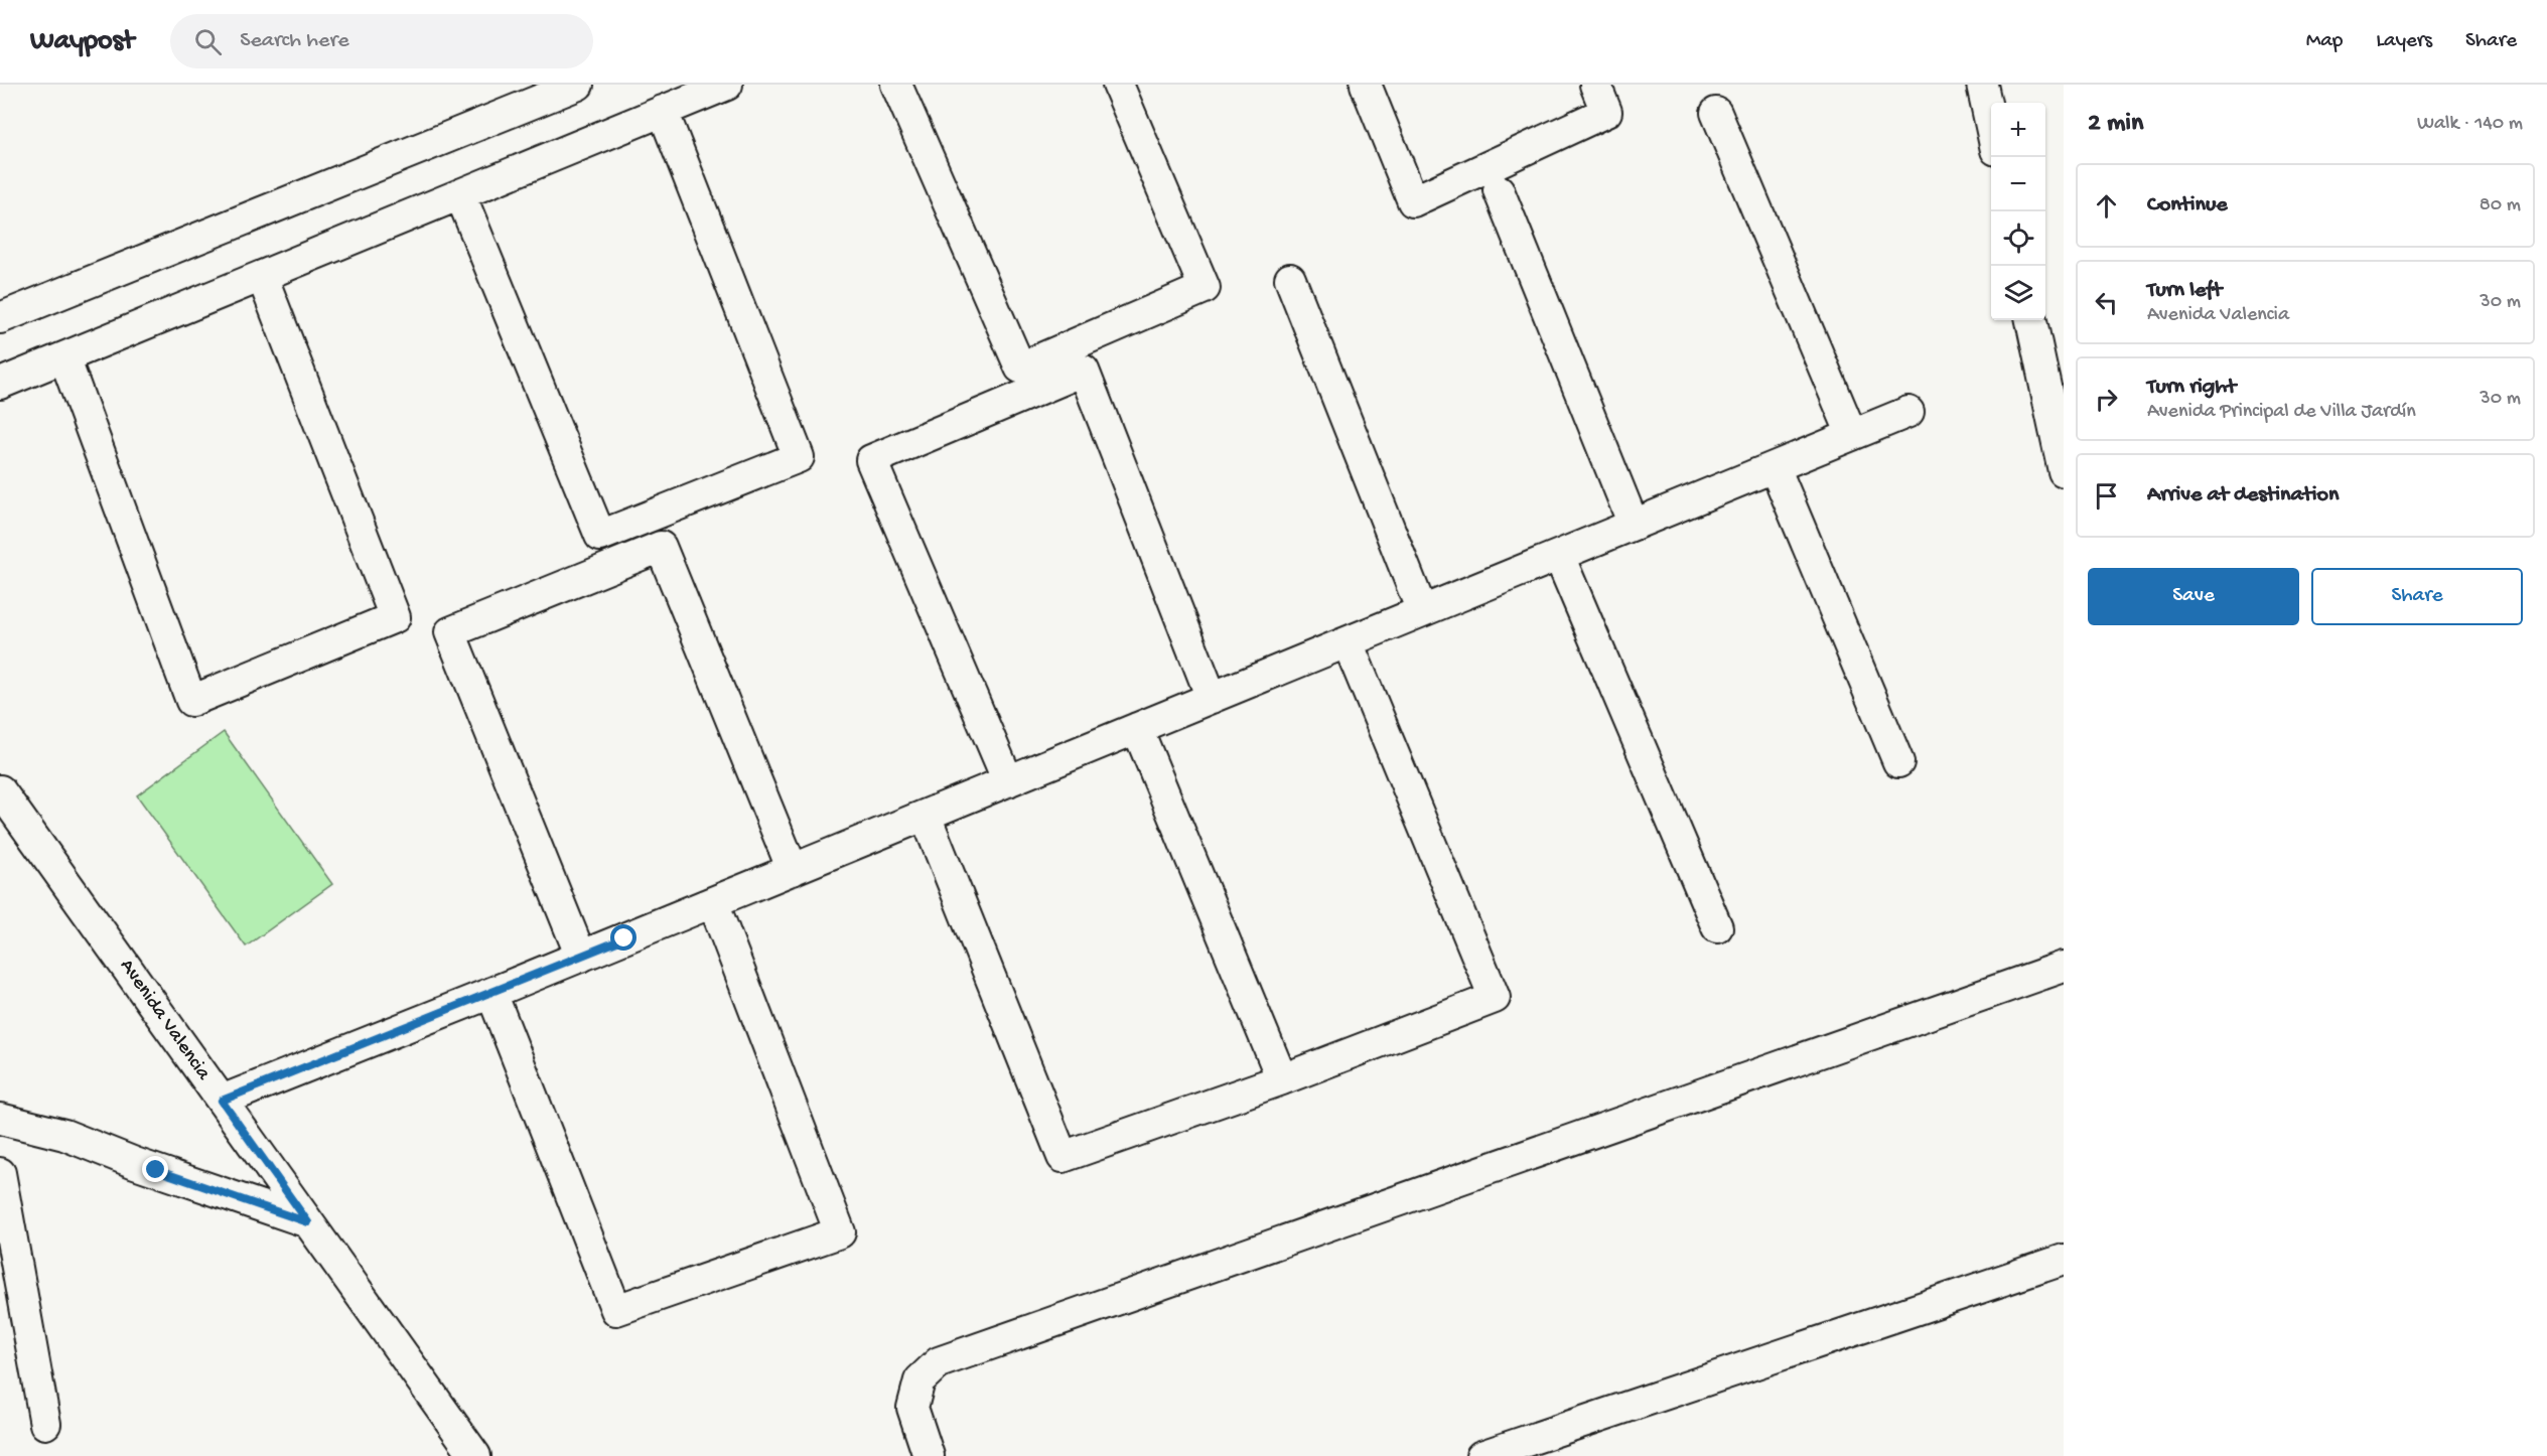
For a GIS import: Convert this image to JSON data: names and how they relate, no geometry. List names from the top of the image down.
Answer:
{
  "streets": {
    "street": ["Avenida Valencia"]
  },
  "page": {
    "header": "Waypost",
    "search": "Search here",
    "nav": ["Map", "Layers", "Share"],
    "heading": ["2 min", "Walk · 140 m"],
    "map_buttons": ["+", "−"],
    "list": [
      ["Continue", "80 m"],
      ["Turn left", "Avenida Valencia", "30 m"],
      ["Turn right", "Avenida Principal de Villa Jardín", "30 m"],
      "Arrive at destination"
    ],
    "buttons": ["Save", "Share"]
  }
}
